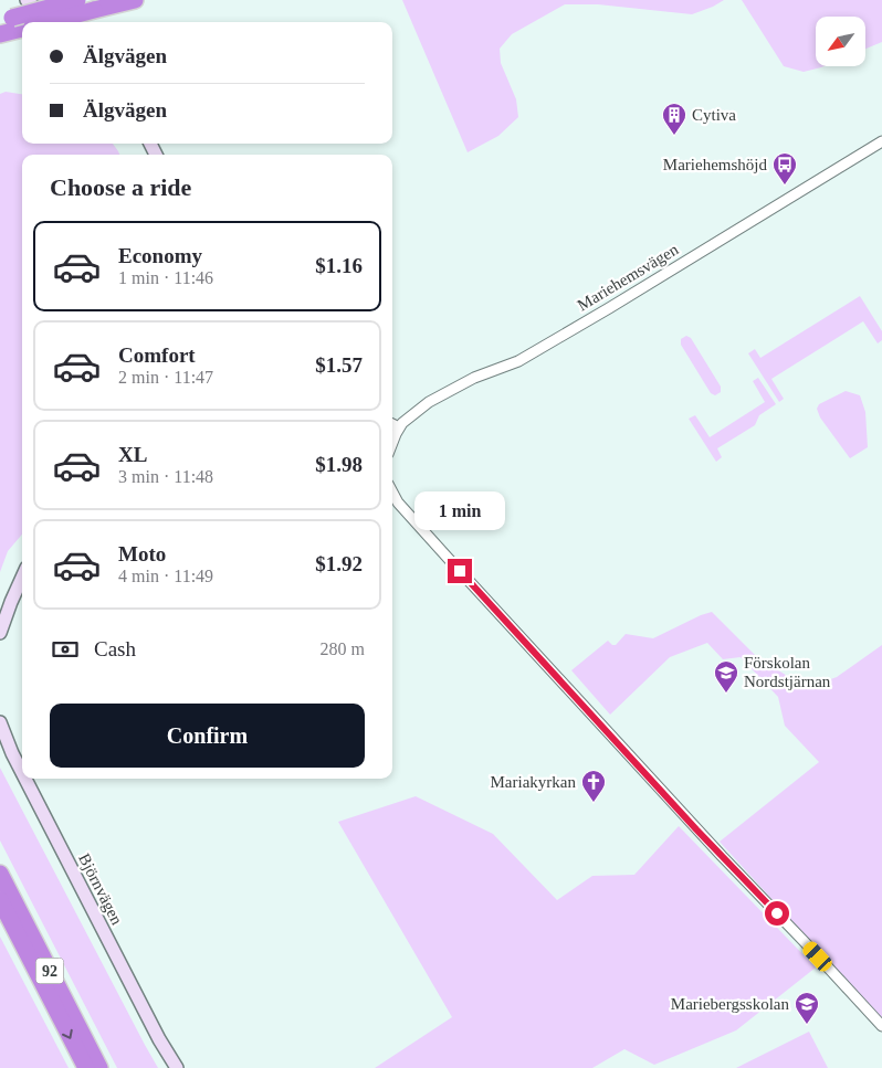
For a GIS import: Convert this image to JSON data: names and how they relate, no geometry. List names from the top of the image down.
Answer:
{
  "streets": {
    "highway": ["92"],
    "street": ["Mariehemsvägen", "Björnvägen"]
  },
  "places": {
    "building": ["Cytiva"],
    "bus stop": ["Mariehemshöjd"],
    "school or university": ["Förskolan Nordstjärnan", "Mariebergsskolan"],
    "church": ["Mariakyrkan"]
  },
  "north": "bottom left",
  "page": {
    "banner": ["Älgvägen", "Älgvägen"],
    "heading": "Choose a ride",
    "list": [
      {
        "name": "Economy",
        "note": "1 min · 11:46",
        "value": "$1.16"
      },
      {
        "name": "Comfort",
        "note": "2 min · 11:47",
        "value": "$1.57"
      },
      {
        "name": "XL",
        "note": "3 min · 11:48",
        "value": "$1.98"
      },
      {
        "name": "Moto",
        "note": "4 min · 11:49",
        "value": "$1.92"
      }
    ],
    "bubble": "1 min",
    "pay": ["Cash", "280 m"],
    "buttons": "Confirm"
  }
}
